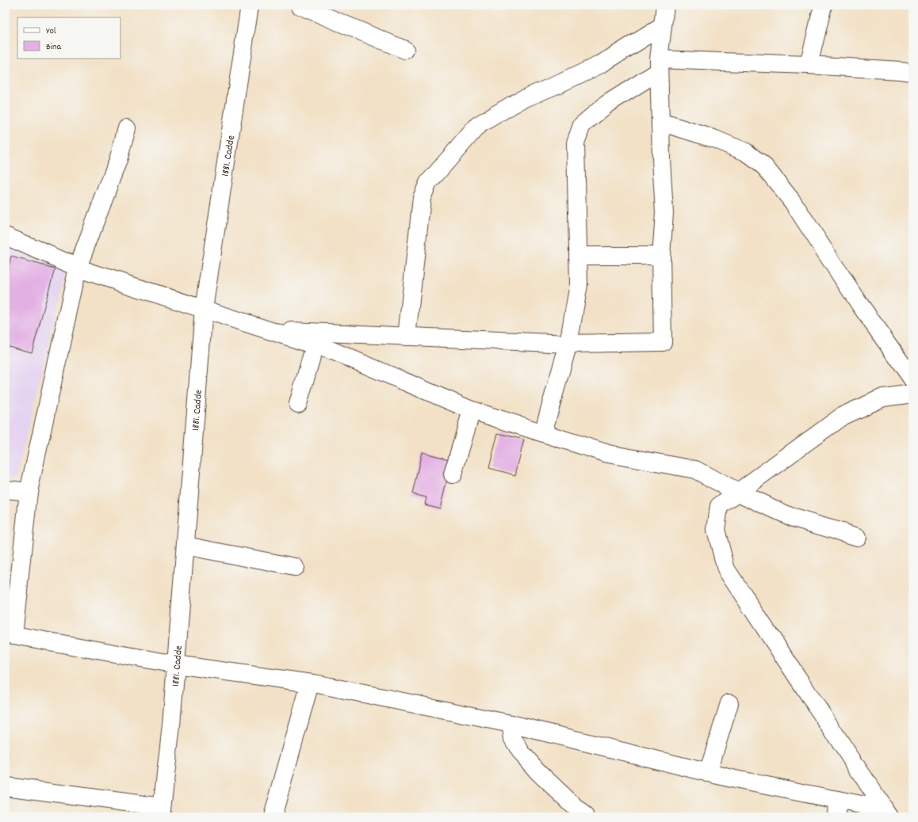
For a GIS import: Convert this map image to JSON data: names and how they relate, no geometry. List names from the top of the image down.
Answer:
{
  "streets": {
    "street": ["1881. Cadde"]
  },
  "legend": ["Yol", "Bina"]
}
